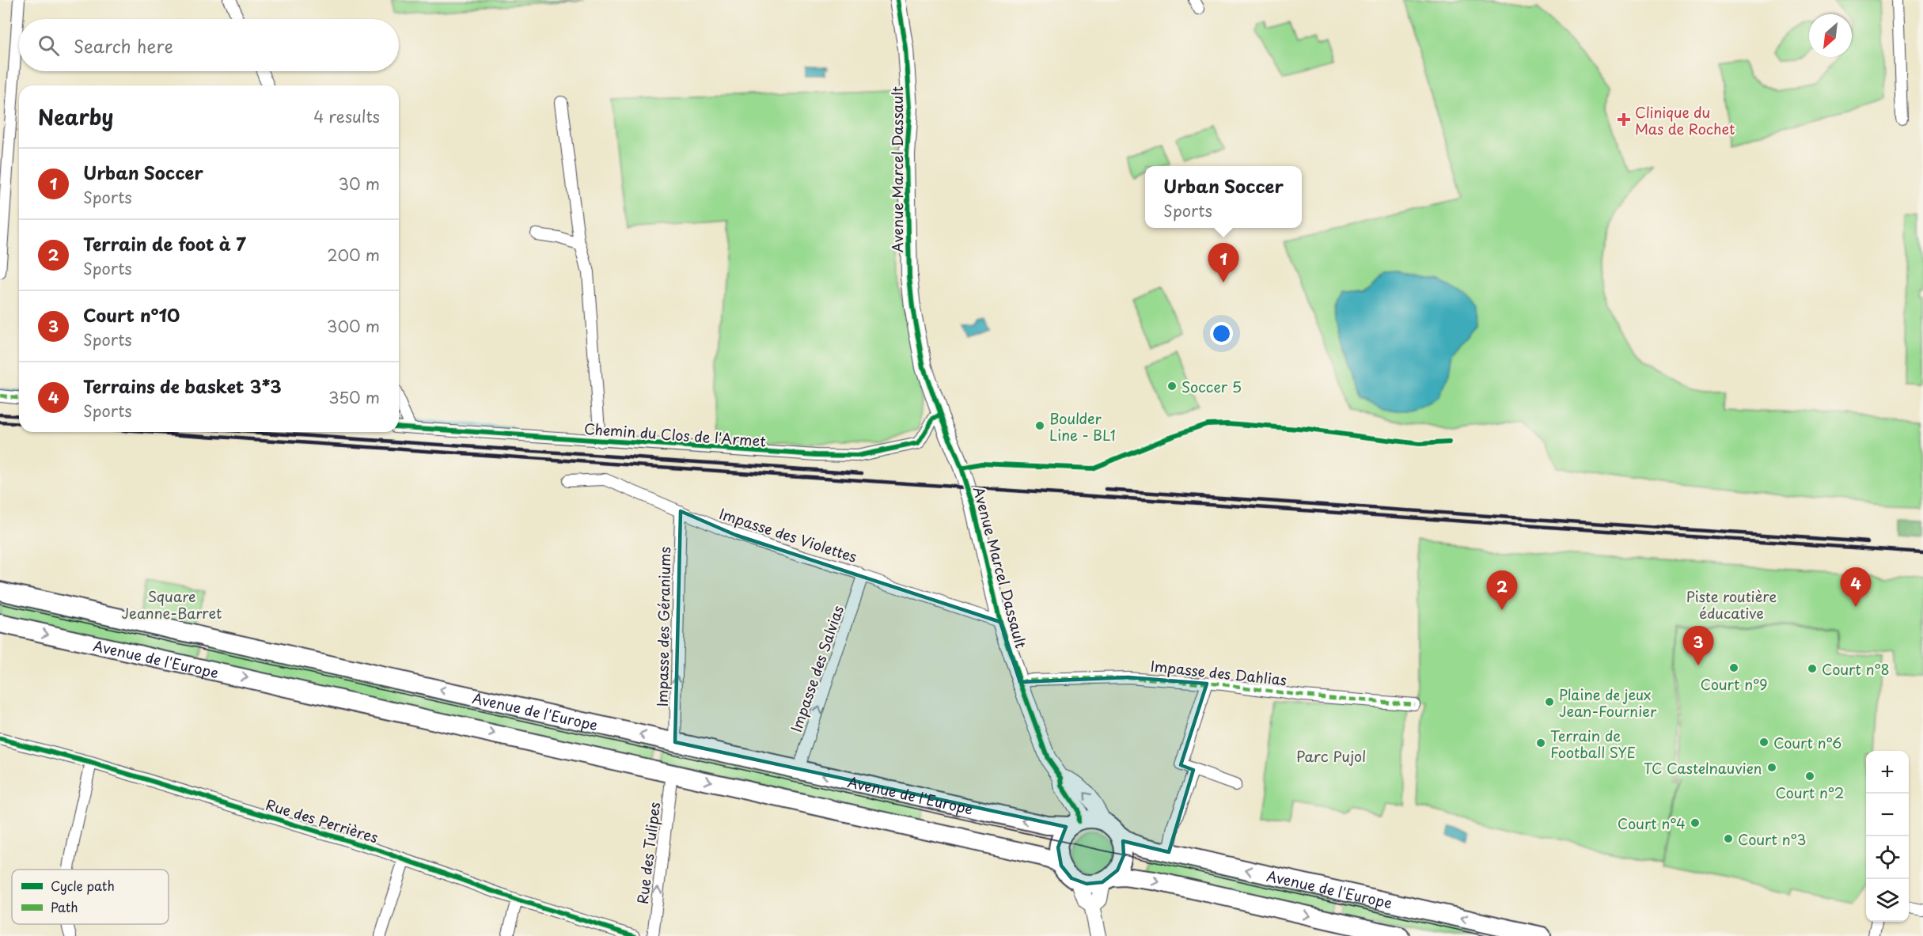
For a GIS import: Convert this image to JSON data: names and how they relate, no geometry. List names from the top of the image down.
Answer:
{
  "streets": {
    "main road": ["Avenue de l'Europe"],
    "street": [
      "Avenue Marcel Dassault",
      "Chemin du Clos de l'Armet",
      "Impasse des Violettes",
      "Impasse des Géraniums",
      "Impasse des Salvias",
      "Impasse des Dahlias",
      "Rue des Perrières",
      "Rue des Tulipes"
    ]
  },
  "crossings": [
    ["Avenue Marcel Dassault", "Chemin du Clos de l'Armet"],
    ["Avenue Marcel Dassault", "Impasse des Violettes"],
    ["Avenue Marcel Dassault", "Avenue de l'Europe"],
    ["Avenue Marcel Dassault", "Impasse des Dahlias"],
    ["Impasse des Violettes", "Impasse des Géraniums"],
    ["Impasse des Violettes", "Impasse des Salvias"],
    ["Impasse des Géraniums", "Avenue de l'Europe"],
    ["Avenue de l'Europe", "Impasse des Salvias"],
    ["Avenue de l'Europe", "Rue des Tulipes"]
  ],
  "one_way": ["Impasse des Géraniums", "Impasse des Salvias", "Rue des Tulipes"],
  "parks": ["Square Jeanne-Barret", "Piste routière éducative", "Parc Pujol"],
  "places": {
    "health": ["Clinique du Mas de Rochet"],
    "other": [
      "Soccer 5",
      "Boulder Line - BL1",
      "Court n°9",
      "Court n°8",
      "Plaine de jeux Jean-Fournier",
      "Court n°6",
      "Terrain de Football SYE",
      "TC Castelnauvien",
      "Court n°2",
      "Court n°4",
      "Court n°3"
    ]
  },
  "legend": ["Cycle path", "Path"],
  "north": "bottom left",
  "page": {
    "search": "Search here",
    "heading": ["Nearby", "4 results"],
    "list": [
      {
        "mark": "1",
        "name": "Urban Soccer",
        "note": "Sports",
        "value": "30 m"
      },
      {
        "mark": "2",
        "name": "Terrain de foot à 7",
        "note": "Sports",
        "value": "200 m"
      },
      {
        "mark": "3",
        "name": "Court n°10",
        "note": "Sports",
        "value": "300 m"
      },
      {
        "mark": "4",
        "name": "Terrains de basket 3*3",
        "note": "Sports",
        "value": "350 m"
      }
    ],
    "popup": ["Urban Soccer", "Sports"],
    "pins": [
      "1",
      "4",
      "2",
      "3"
    ],
    "map_buttons": ["+", "−"]
  }
}
